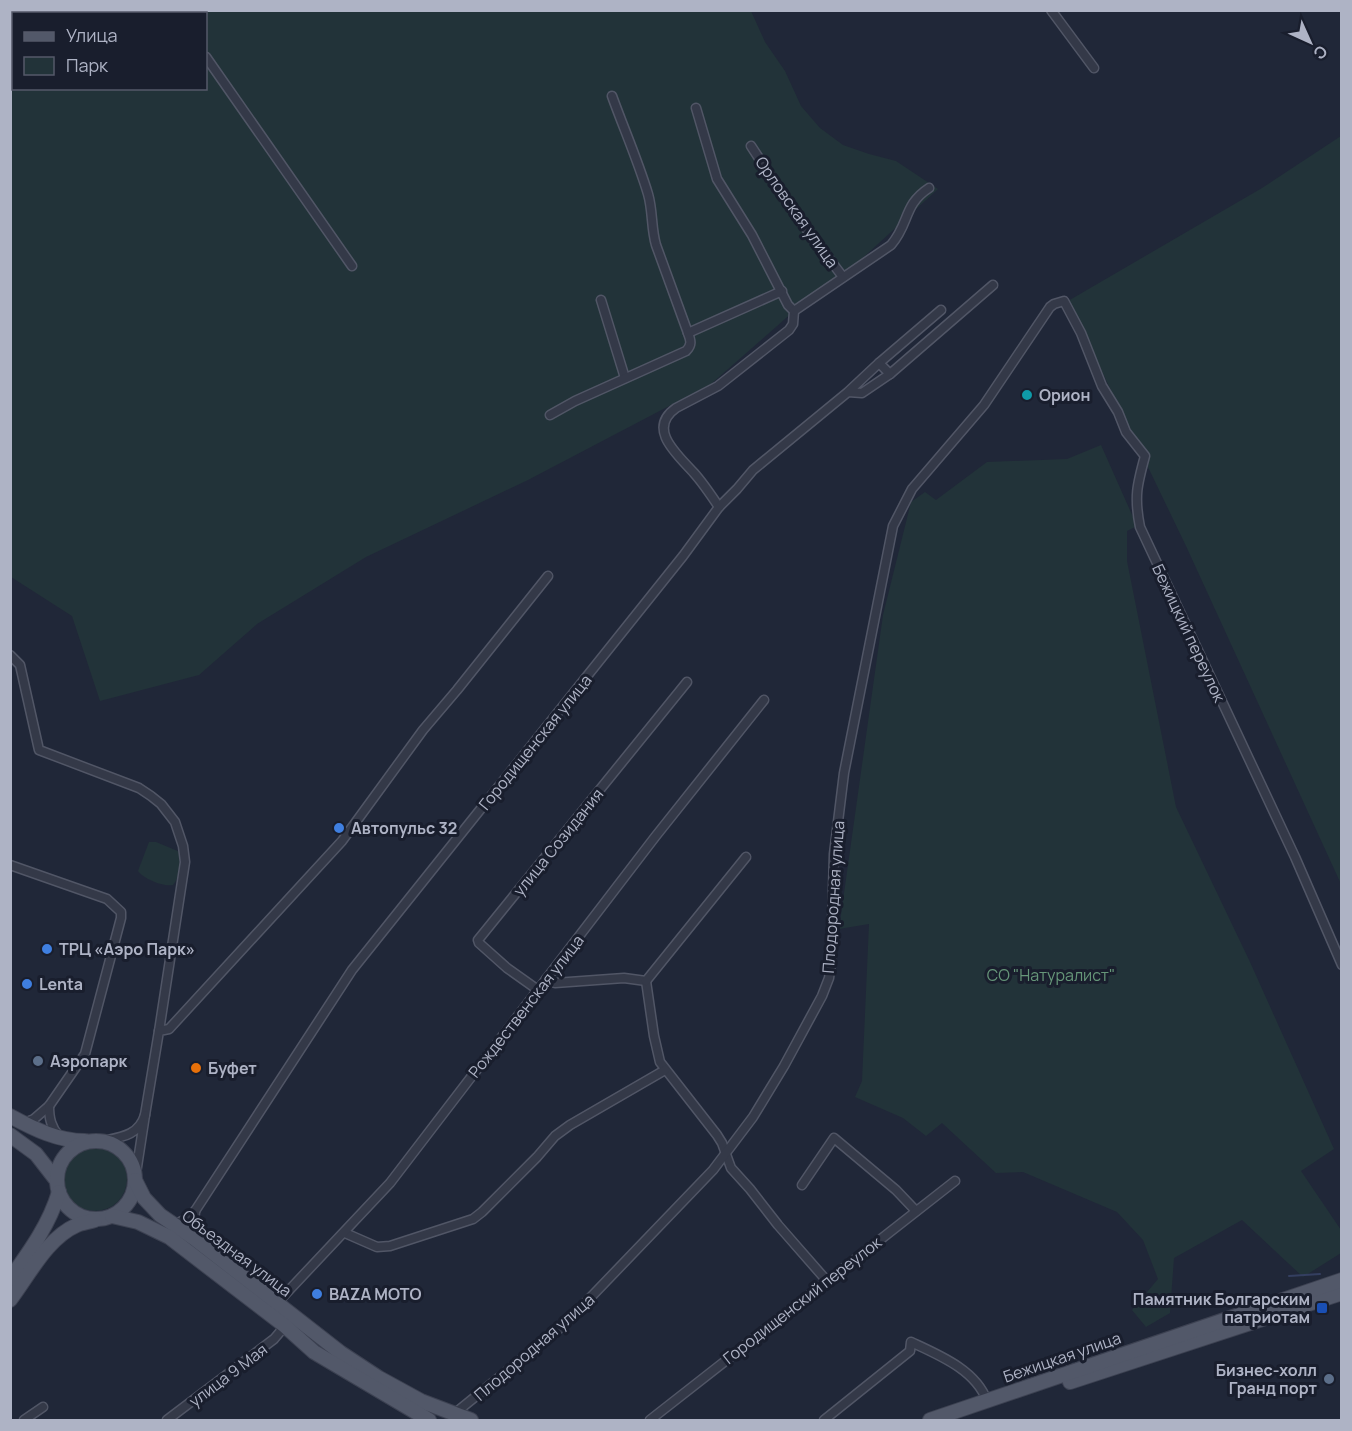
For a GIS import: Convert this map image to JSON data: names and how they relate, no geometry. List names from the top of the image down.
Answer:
{
  "streets": {
    "main road": ["Объездная улица", "Бежицкая улица"],
    "street": [
      "Орловская улица",
      "Бежицкий переулок",
      "Городищенская улица",
      "улица Созидания",
      "Плодородная улица",
      "Рождественская улица",
      "Городищенский переулок",
      "улица 9 Мая"
    ]
  },
  "crossings": [
    ["Бежицкий переулок", "Плодородная улица"],
    ["улица Созидания", "Рождественская улица"],
    ["Плодородная улица", "Объездная улица"],
    ["Рождественская улица", "Объездная улица"],
    ["Объездная улица", "улица 9 Мая"]
  ],
  "parks": ["СО \"Натуралист\""],
  "places": {
    "other": [
      "Орион",
      "Автопульс 32",
      "ТРЦ «Аэро Парк»",
      "Lenta",
      "Аэропарк",
      "Буфет",
      "BAZA MOTO",
      "Бизнес-холл Гранд порт"
    ],
    "transit": ["Памятник Болгарским патриотам"]
  },
  "legend": ["Улица", "Парк"],
  "north": "bottom right"
}
